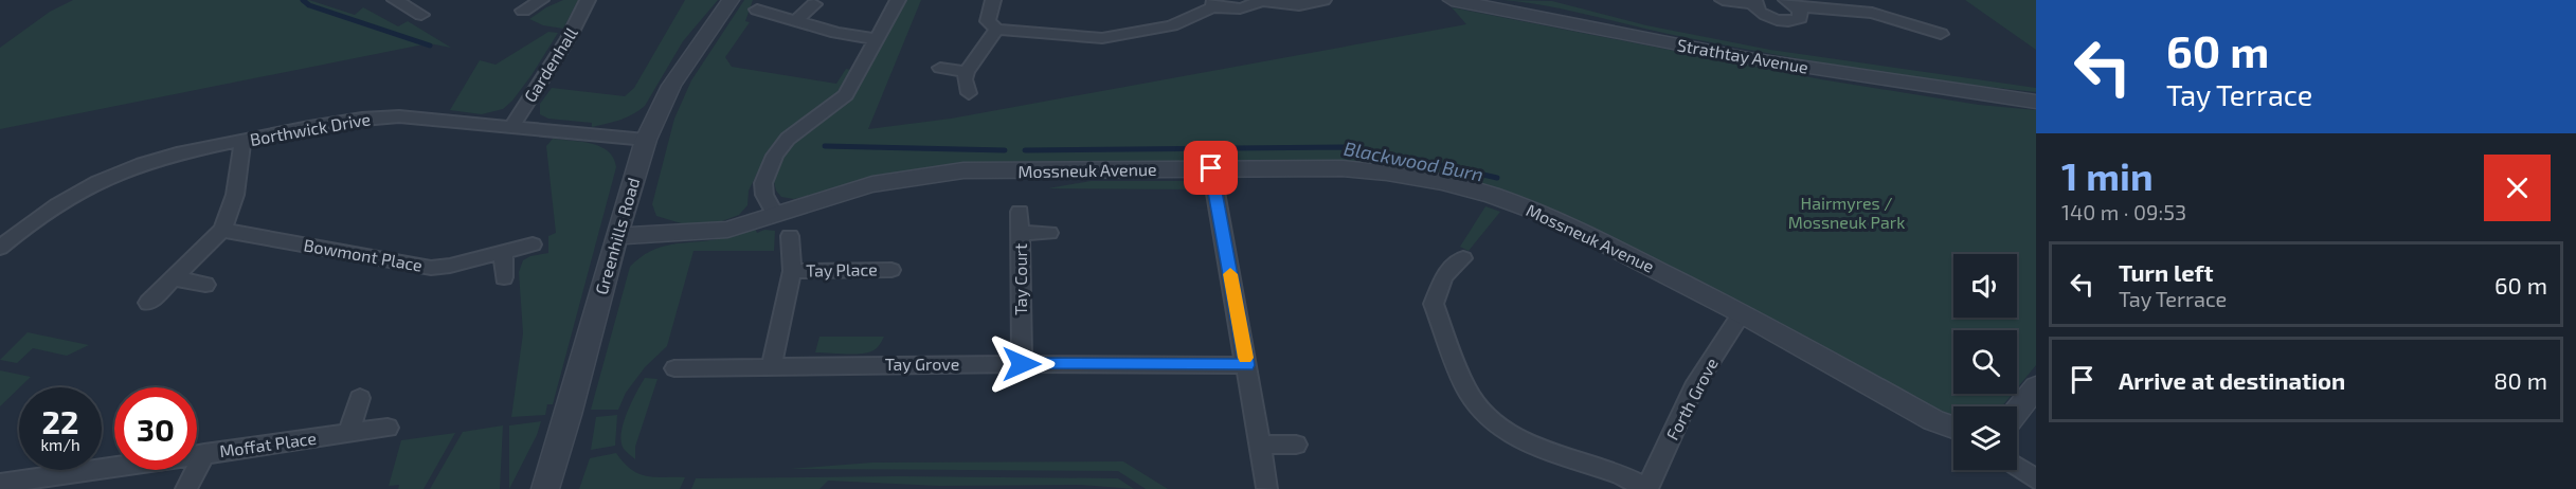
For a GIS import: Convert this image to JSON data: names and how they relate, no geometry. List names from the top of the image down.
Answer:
{
  "streets": {
    "street": [
      "Strathtay Avenue",
      "Gardenhall",
      "Borthwick Drive",
      "Mossneuk Avenue",
      "Greenhills Road",
      "Bowmont Place",
      "Tay Place",
      "Tay Court",
      "Tay Grove",
      "Forth Grove",
      "Moffat Place"
    ]
  },
  "crossings": [
    ["Gardenhall", "Borthwick Drive"],
    ["Borthwick Drive", "Greenhills Road"],
    ["Mossneuk Avenue", "Greenhills Road"],
    ["Mossneuk Avenue", "Forth Grove"],
    ["Tay Place", "Tay Grove"],
    ["Tay Court", "Tay Grove"]
  ],
  "water": ["Blackwood Burn"],
  "parks": ["Hairmyres / Mossneuk Park"],
  "page": {
    "turn": ["60 m", "Tay Terrace"],
    "heading": ["1 min", "140 m · 09:53"],
    "list": [
      {
        "name": "Turn left",
        "note": "Tay Terrace",
        "value": "60 m"
      },
      {
        "name": "Arrive at destination",
        "value": "80 m"
      }
    ],
    "speed": "22 km/h",
    "limit": "30"
  }
}
